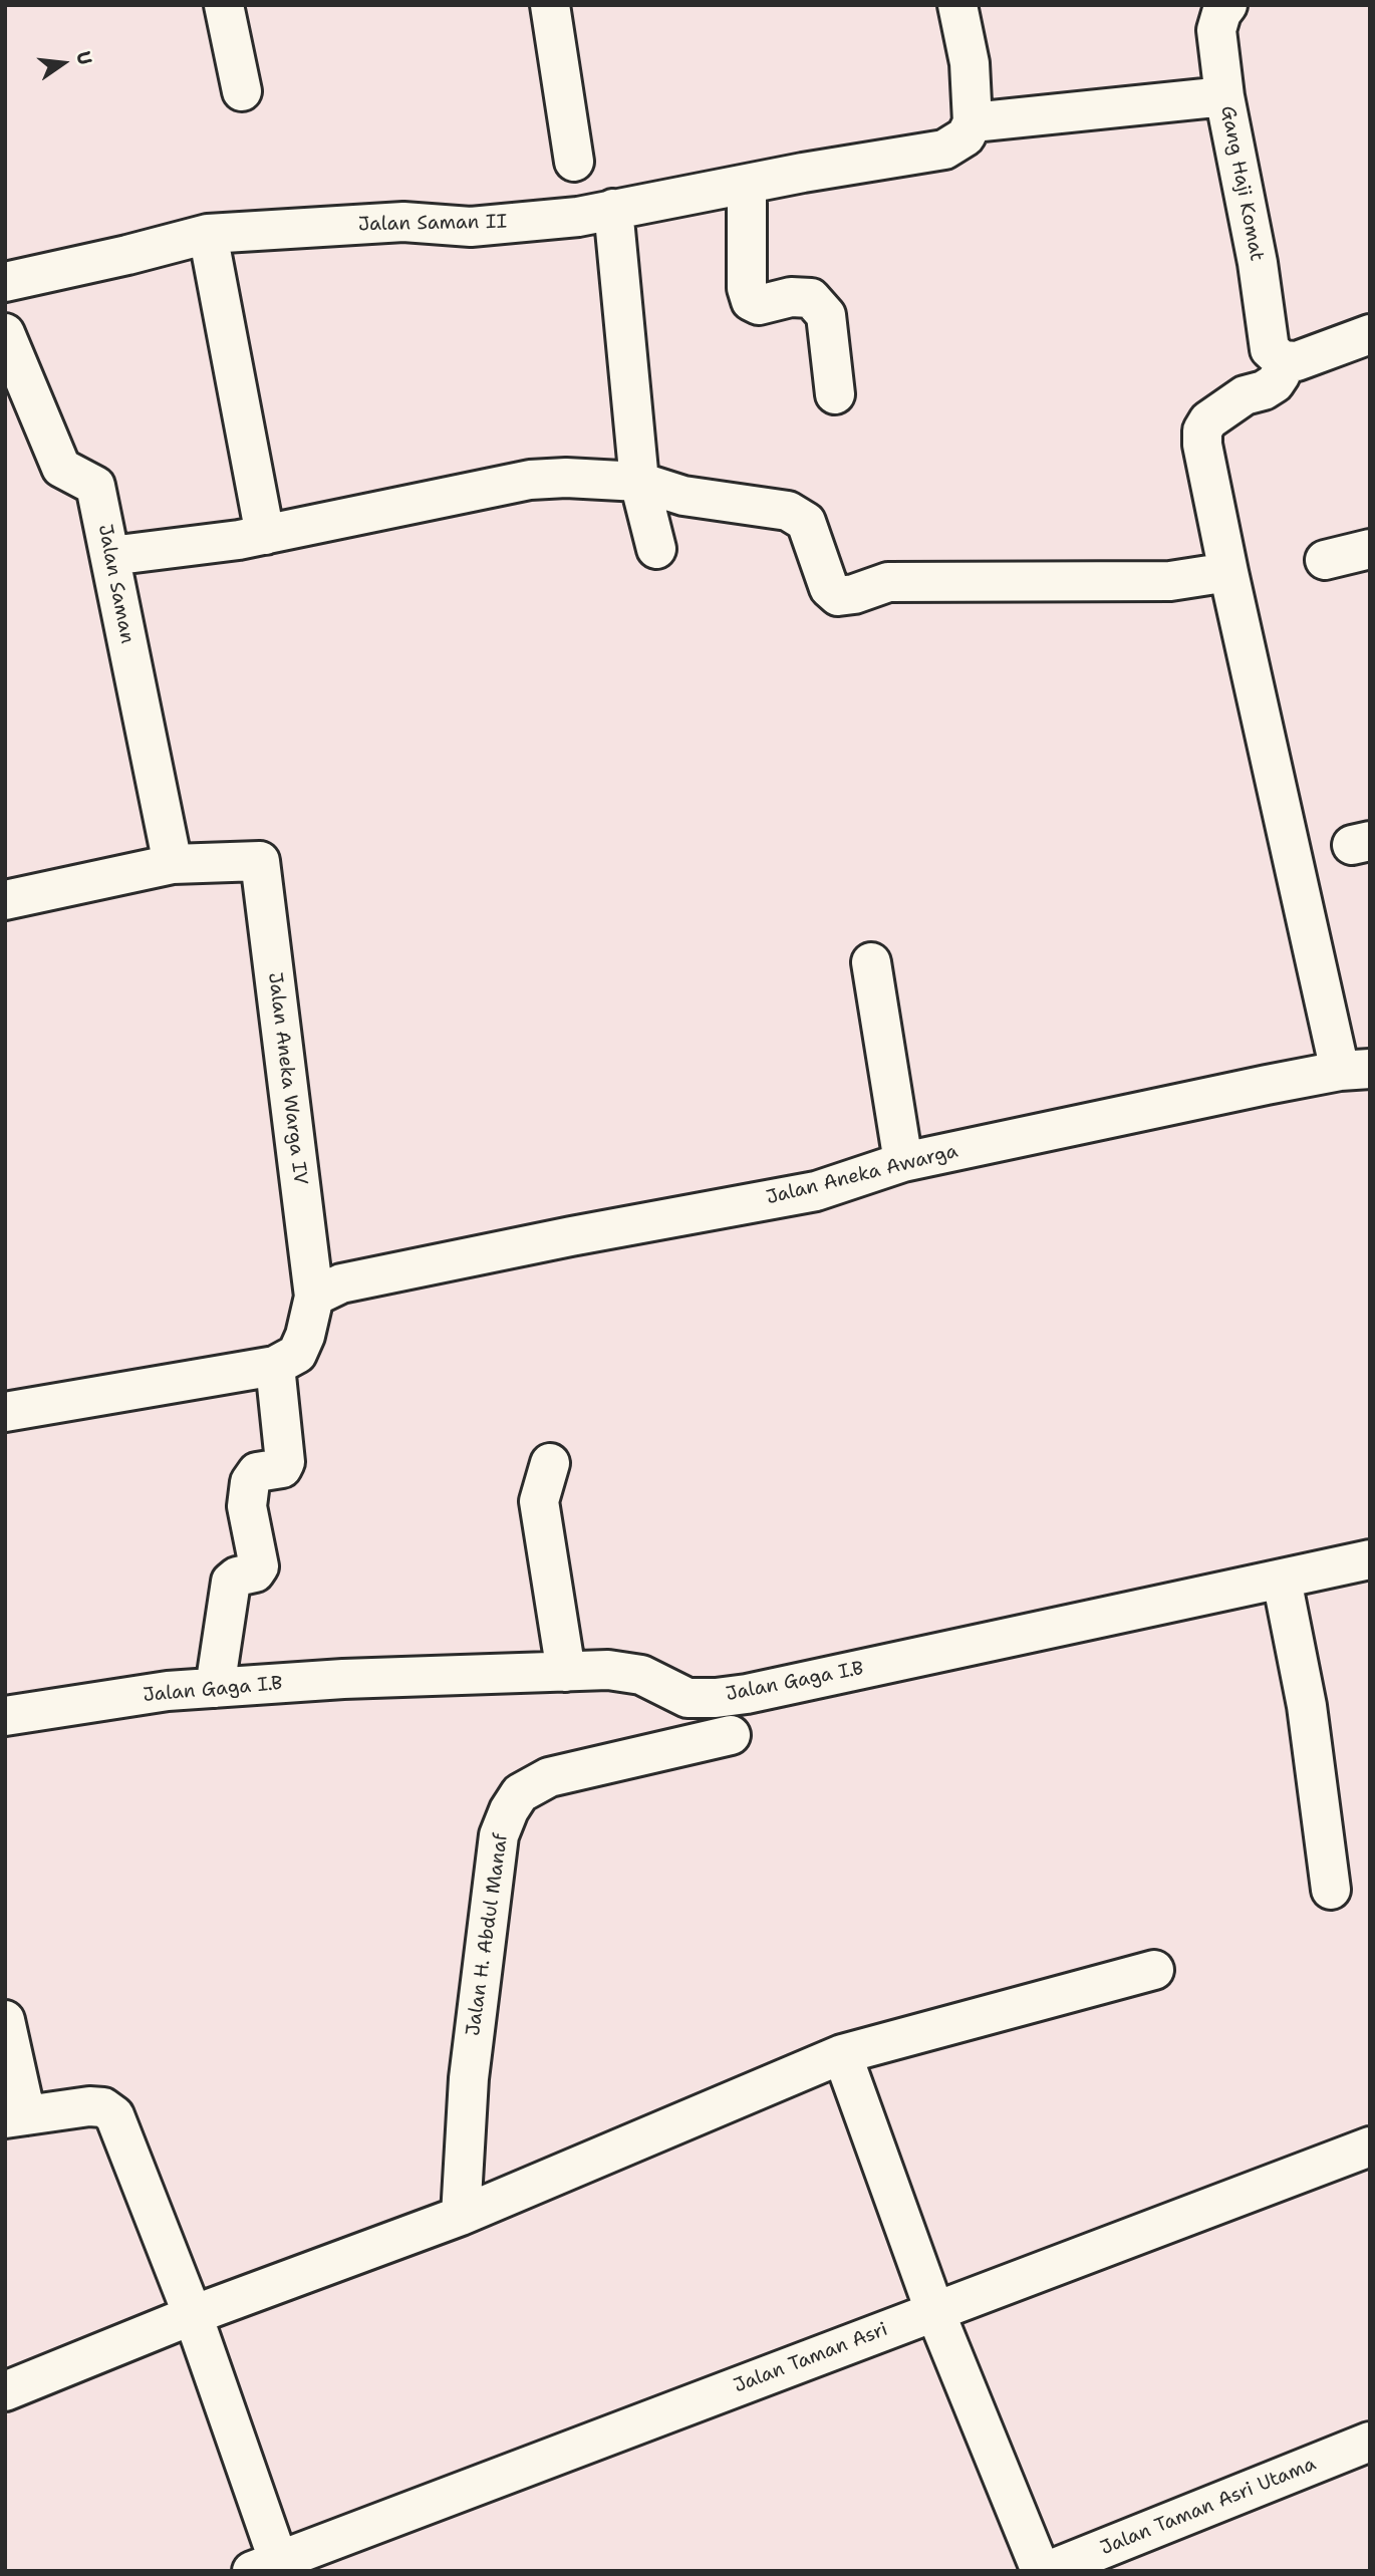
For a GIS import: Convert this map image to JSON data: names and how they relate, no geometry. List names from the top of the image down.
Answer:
{
  "streets": {
    "street": [
      "Gang Haji Komat",
      "Jalan Saman II",
      "Jalan Saman",
      "Jalan Aneka Warga IV",
      "Jalan Aneka Awarga",
      "Jalan Gaga I.B",
      "Jalan H. Abdul Manaf",
      "Jalan Taman Asri",
      "Jalan Taman Asri Utama"
    ]
  },
  "crossings": [
    ["Jalan Saman", "Jalan Aneka Warga IV"],
    ["Jalan Aneka Warga IV", "Jalan Aneka Awarga"]
  ],
  "north": "right"
}
